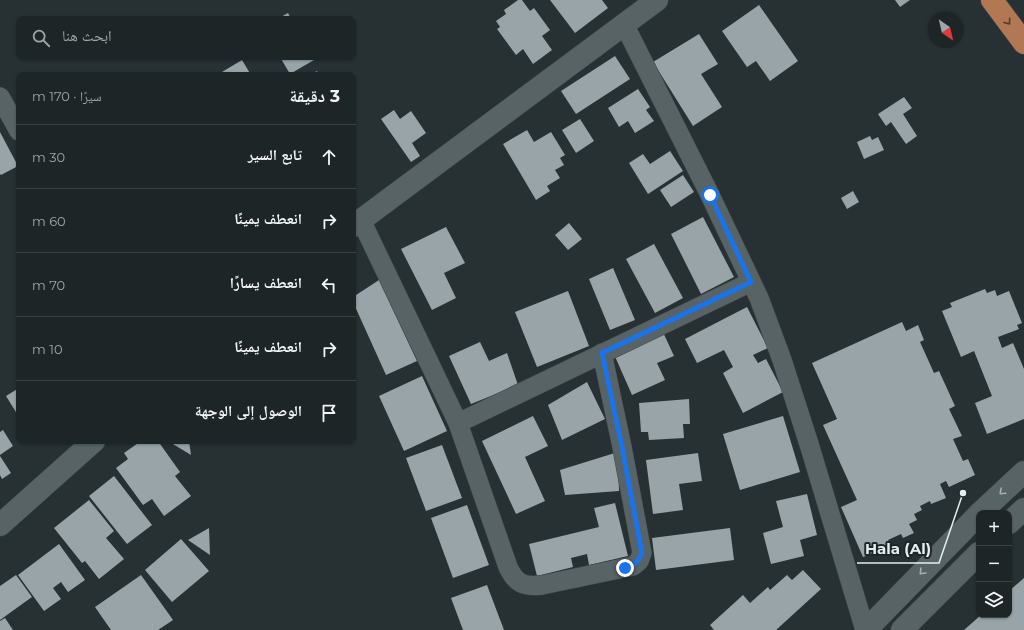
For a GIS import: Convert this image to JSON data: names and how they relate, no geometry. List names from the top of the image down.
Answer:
{
  "places": ["Hala (Al)"],
  "north": "bottom right",
  "page": {
    "search": "ابحث هنا",
    "heading": ["3 دقيقة", "سيرًا · 170 m"],
    "list": [
      ["تابع السير", "30 m"],
      ["انعطف يمينًا", "60 m"],
      ["انعطف يسارًا", "70 m"],
      ["انعطف يمينًا", "10 m"],
      "الوصول إلى الوجهة"
    ],
    "map_buttons": ["+", "−"]
  }
}
